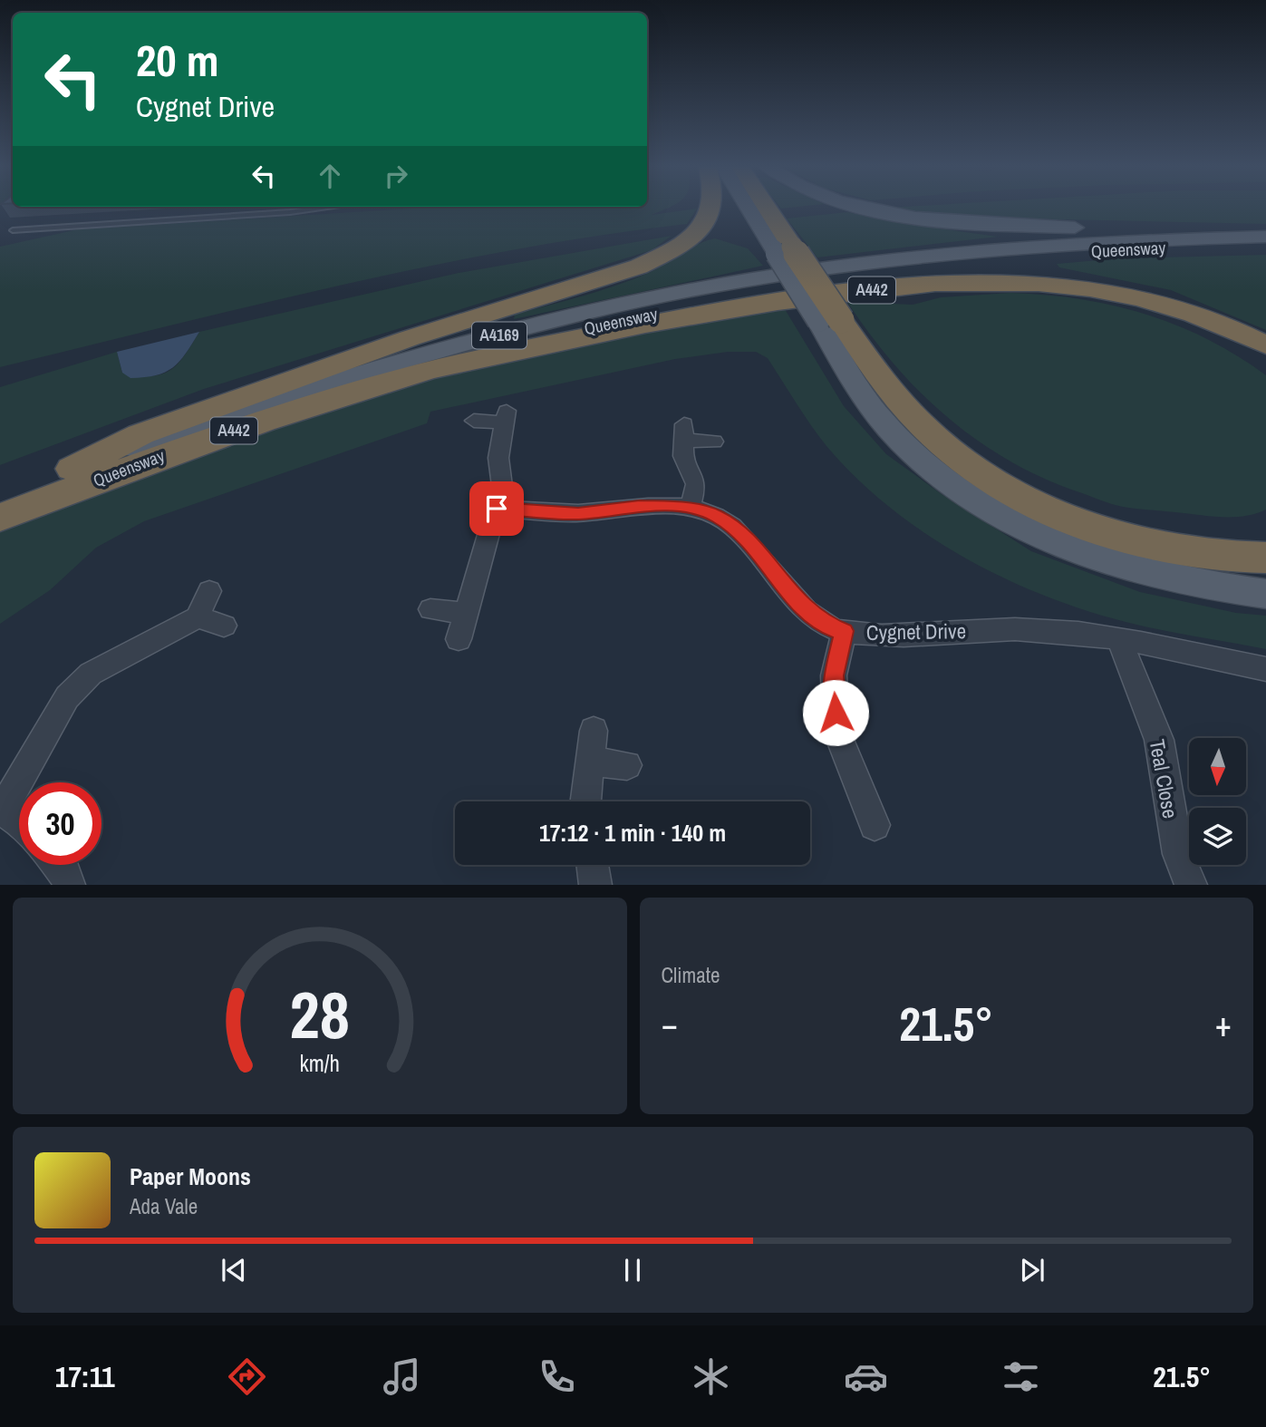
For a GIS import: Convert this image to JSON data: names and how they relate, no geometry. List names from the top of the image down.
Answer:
{
  "streets": {
    "highway": ["Queensway", "A442"],
    "main road": ["A4169"],
    "street": ["Cygnet Drive", "Teal Close"]
  },
  "crossings": [
    ["Queensway", "A442"],
    ["Cygnet Drive", "Teal Close"]
  ],
  "north": "bottom",
  "page": {
    "turn": ["20 m", "Cygnet Drive"],
    "limit": "30",
    "trip": "17:12 · 1 min · 140 m",
    "tile": "Climate",
    "heat": ["−", "21.5°", "+"],
    "song": ["Paper Moons", "Ada Vale"],
    "tabs": ["17:11", "21.5°"],
    "gauge": ["28", "km/h"]
  }
}
